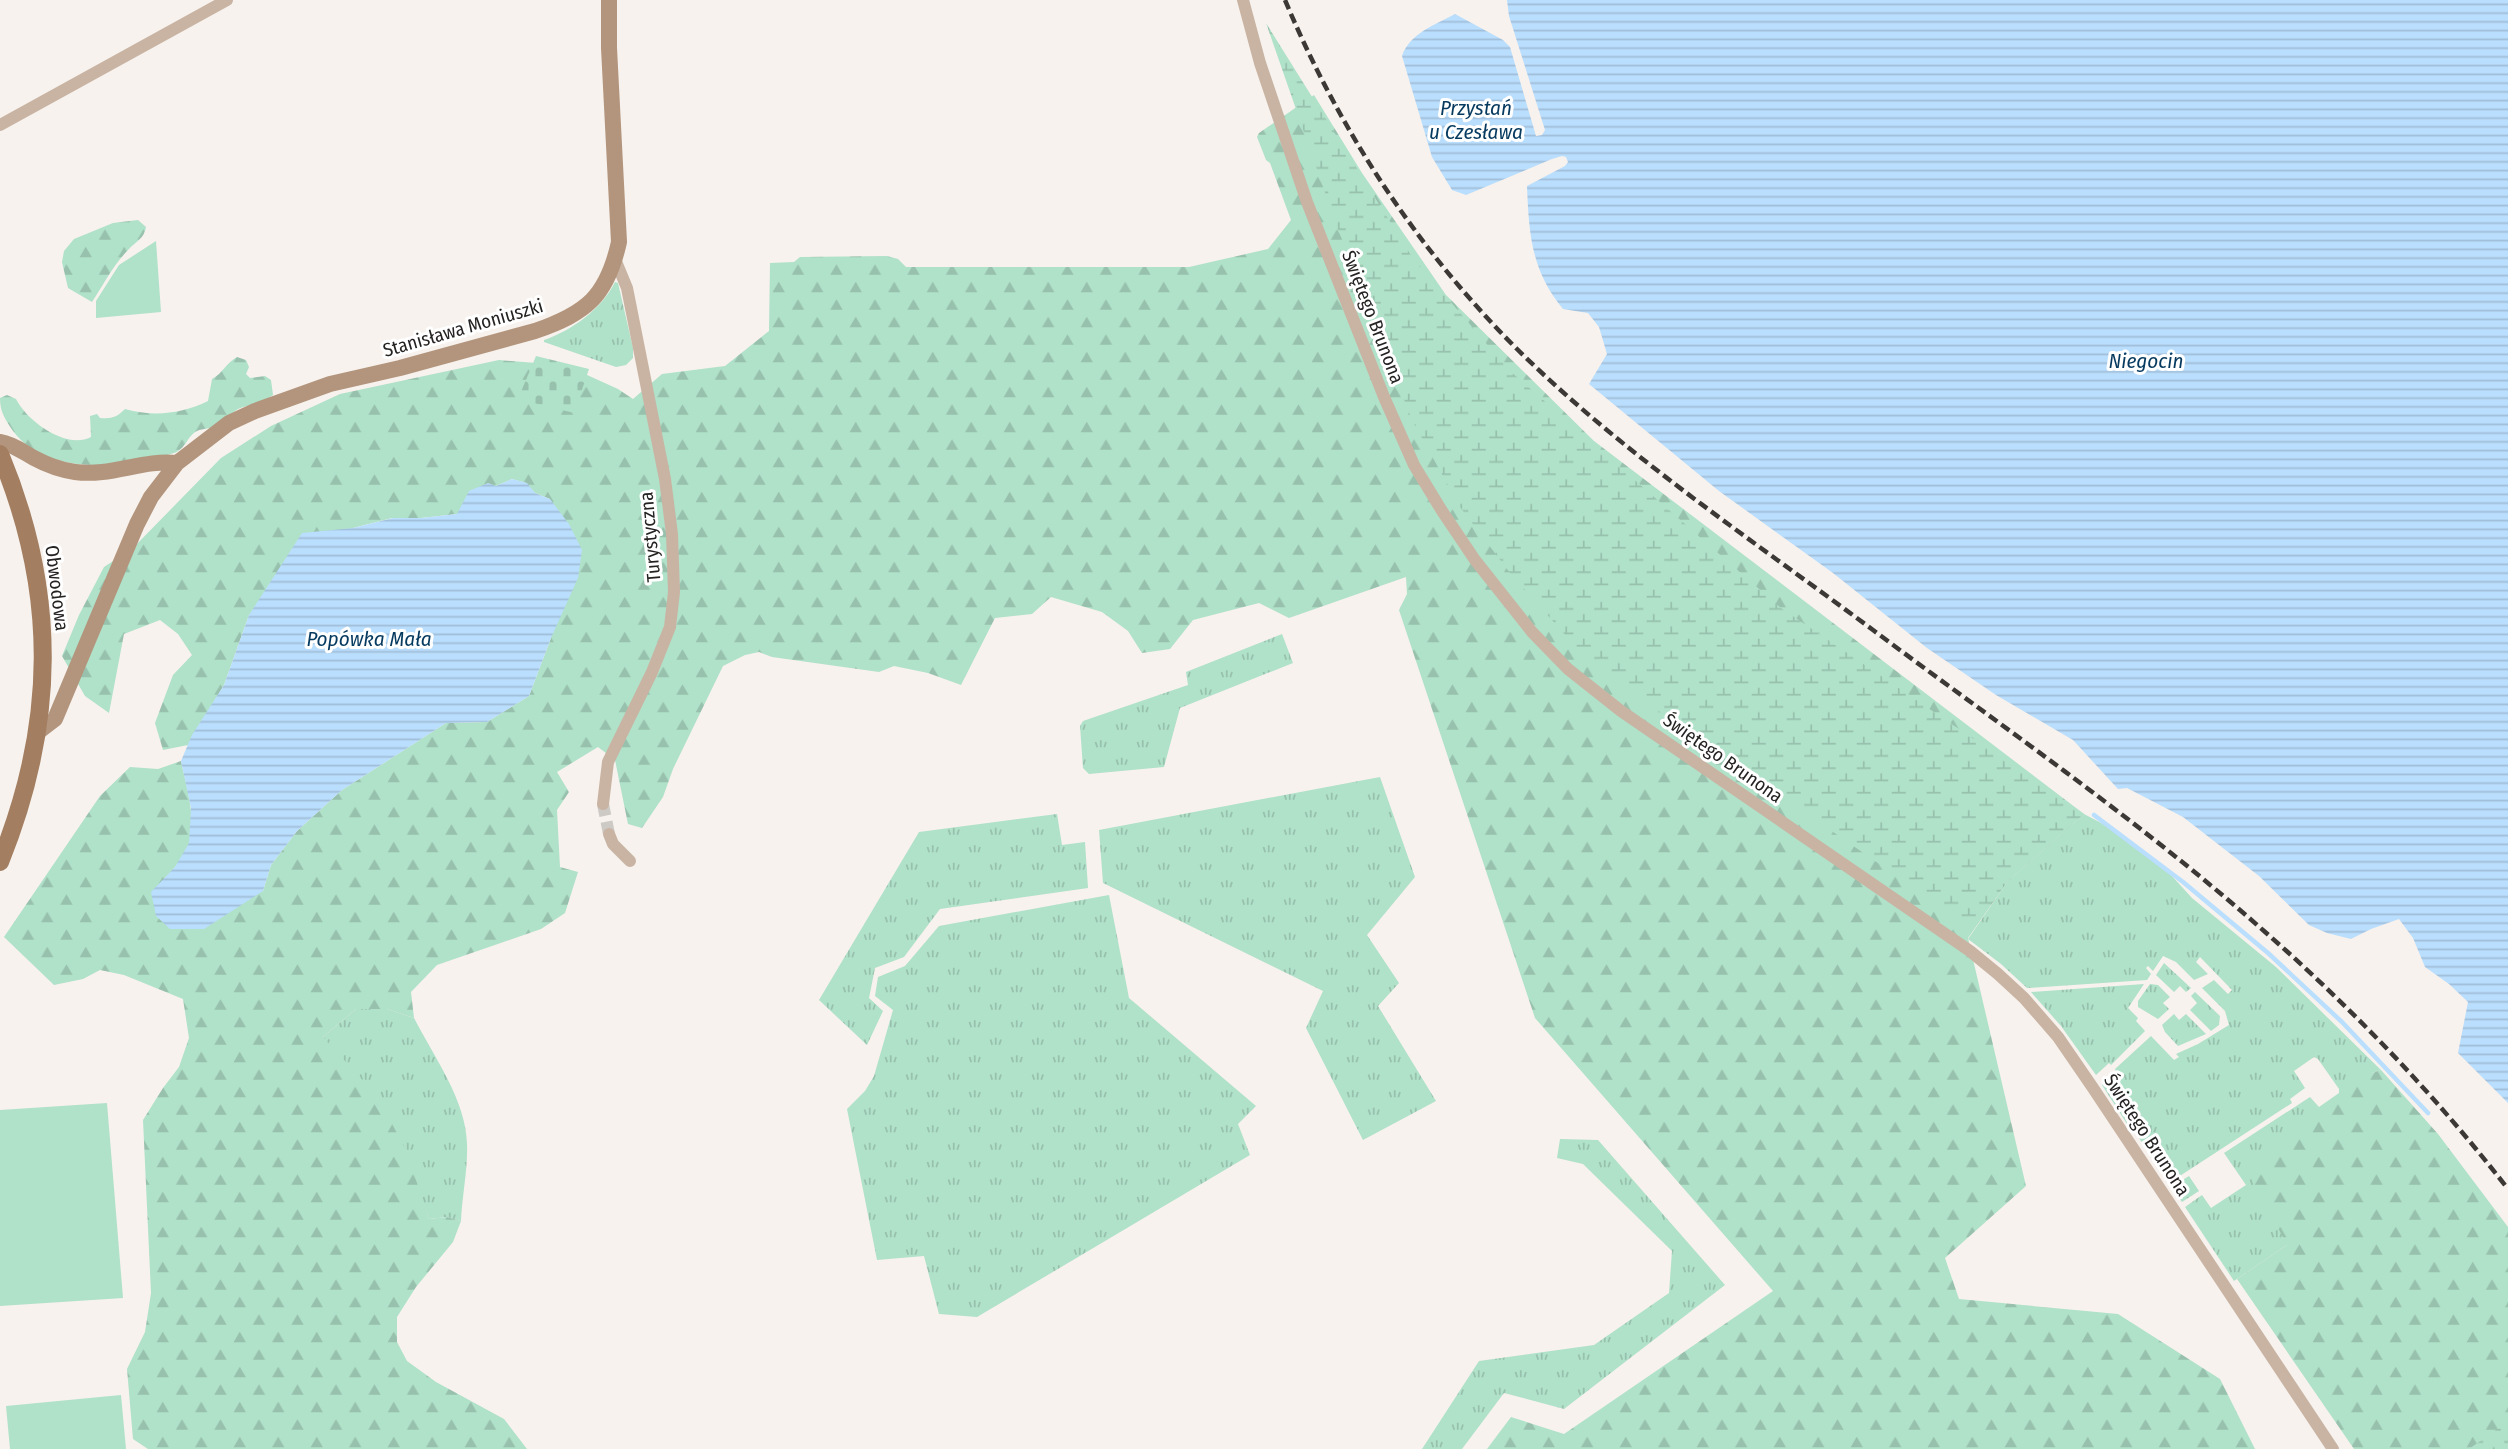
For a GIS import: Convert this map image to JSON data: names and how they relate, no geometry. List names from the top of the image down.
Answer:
{
  "streets": {
    "main road": ["Stanisława Moniuszki", "Obwodowa"],
    "street": ["Świętego Brunona", "Turystyczna"]
  },
  "crossings": [
    ["Stanisława Moniuszki", "Turystyczna"],
    ["Stanisława Moniuszki", "Obwodowa"]
  ],
  "water": ["Przystań u Czesława", "Niegocin", "Popówka Mała"]
}
